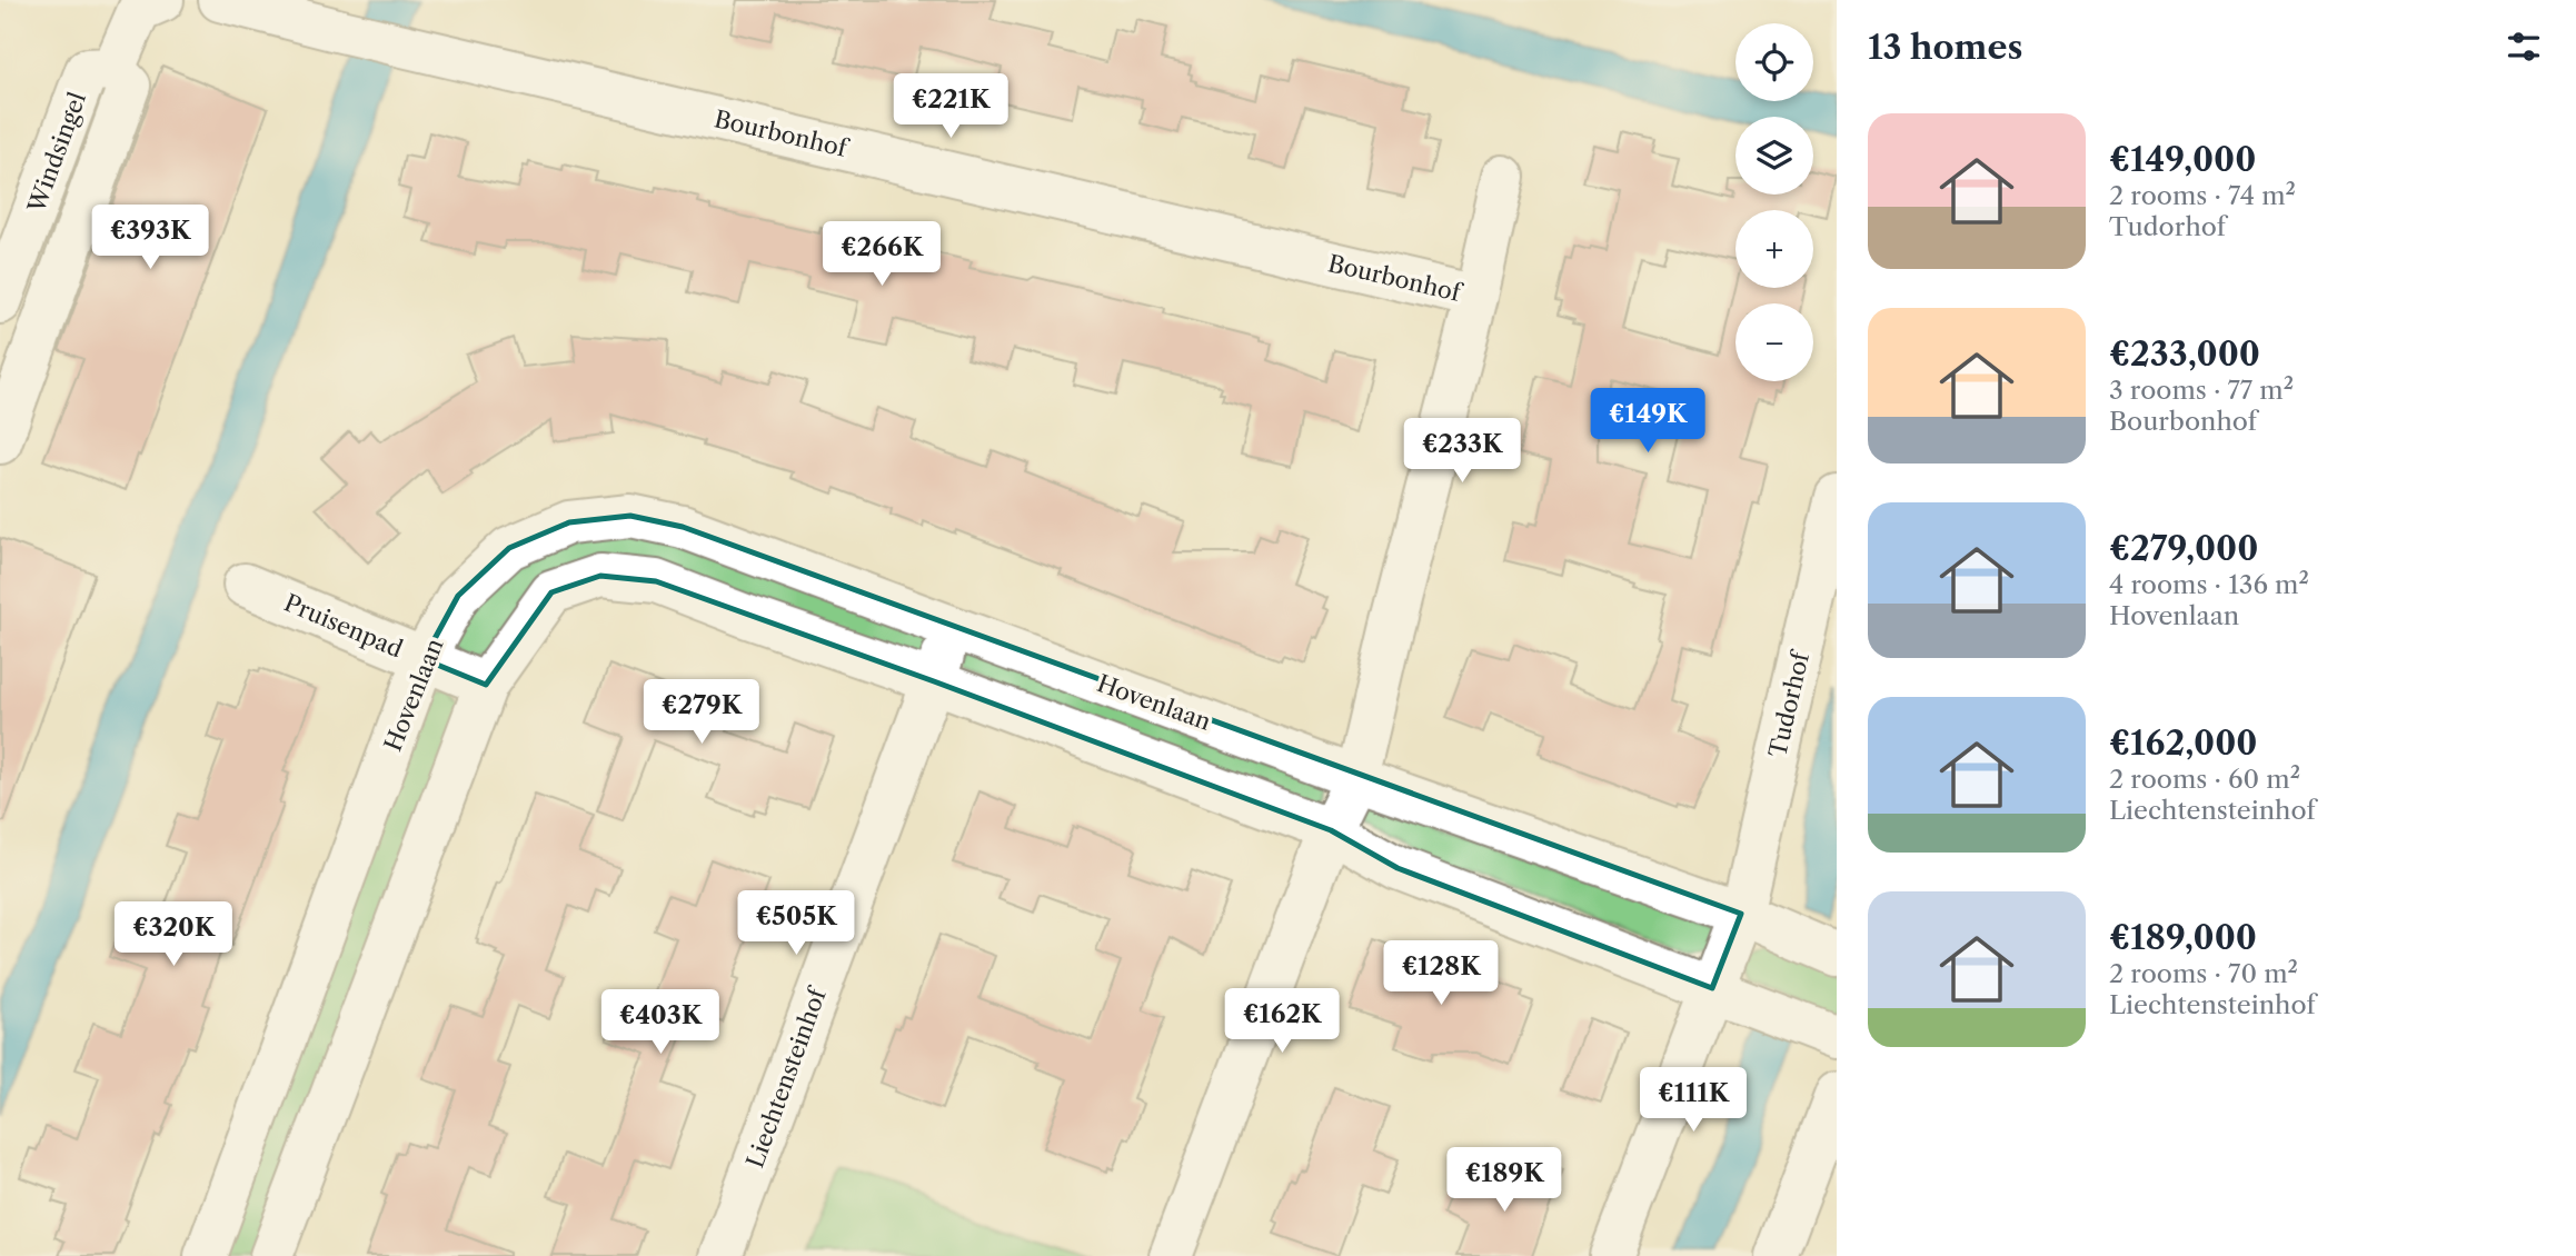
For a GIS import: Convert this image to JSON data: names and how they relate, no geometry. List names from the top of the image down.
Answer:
{
  "streets": {
    "street": [
      "Bourbonhof",
      "Windsingel",
      "Pruisenpad",
      "Hovenlaan",
      "Tudorhof",
      "Liechtensteinhof"
    ]
  },
  "crossings": [
    ["Pruisenpad", "Hovenlaan"],
    ["Hovenlaan", "Tudorhof"]
  ],
  "page": {
    "heading": "13 homes",
    "map_buttons": ["+", "−"],
    "price": [
      "€221K",
      "€393K",
      "€266K",
      "€149K",
      "€233K",
      "€279K",
      "€505K",
      "€320K",
      "€128K",
      "€162K",
      "€403K",
      "€111K",
      "€189K"
    ],
    "list": [
      {
        "name": "€149,000",
        "note": "2 rooms · 74 m² · Tudorhof"
      },
      {
        "name": "€233,000",
        "note": "3 rooms · 77 m² · Bourbonhof"
      },
      {
        "name": "€279,000",
        "note": "4 rooms · 136 m² · Hovenlaan"
      },
      {
        "name": "€162,000",
        "note": "2 rooms · 60 m² · Liechtensteinhof"
      },
      {
        "name": "€189,000",
        "note": "2 rooms · 70 m² · Liechtensteinhof"
      }
    ]
  }
}
